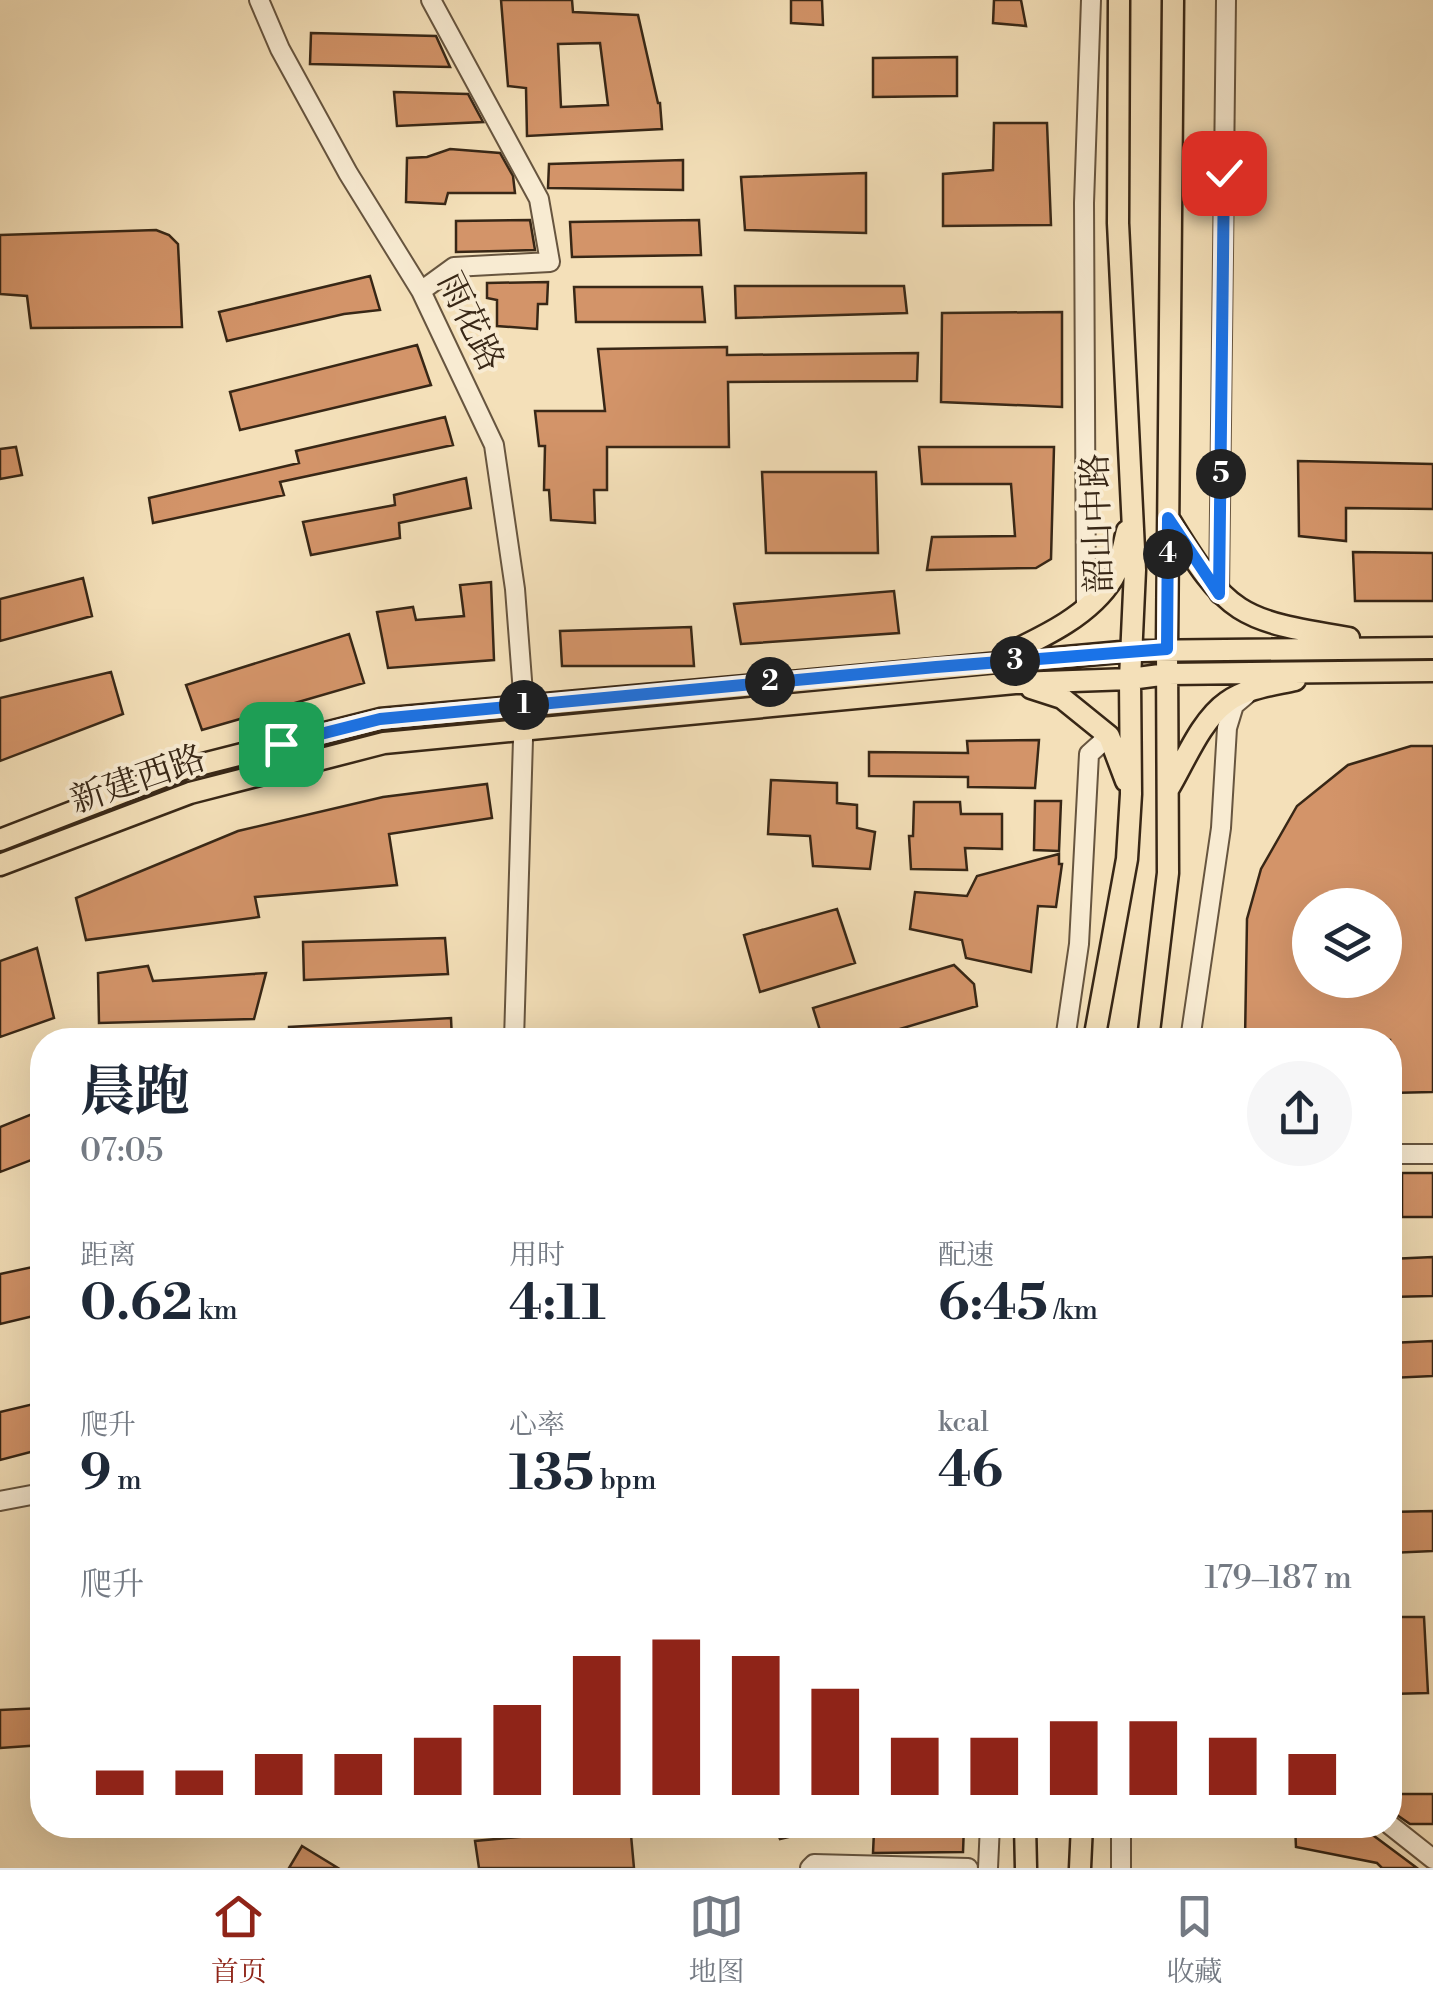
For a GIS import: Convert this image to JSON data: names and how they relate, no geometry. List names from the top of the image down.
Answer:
{
  "streets": {
    "main road": ["韶山中路", "新建西路"],
    "street": ["雨花路"]
  },
  "crossings": [
    ["雨花路", "新建西路"],
    ["韶山中路", "新建西路"]
  ],
  "page": {
    "pins": [
      "5",
      "4",
      "3",
      "2",
      "1"
    ],
    "heading": ["晨跑", "07:05"],
    "stats": [
      ["距离", "0.62 km"],
      ["用时", "4:11"],
      ["配速", "6:45 /km"],
      ["爬升", "9 m"],
      ["心率", "135 bpm"],
      ["kcal", "46"]
    ],
    "chart": ["爬升", "179–187 m"],
    "tabs": ["首页", "地图", "收藏"]
  }
}
